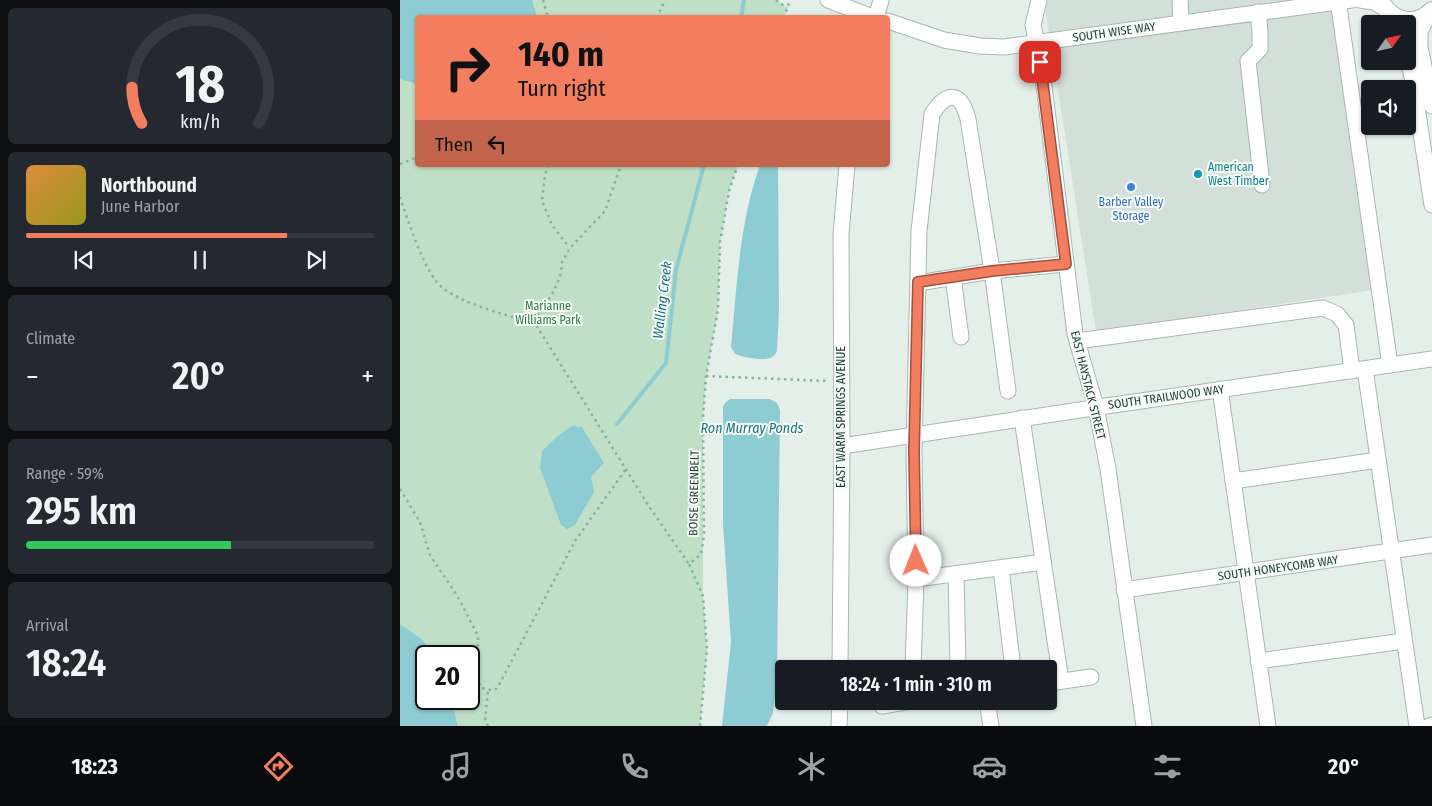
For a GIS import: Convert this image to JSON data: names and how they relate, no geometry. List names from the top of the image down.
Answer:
{
  "streets": {
    "street": [
      "SOUTH WISE WAY",
      "EAST HAYSTACK STREET",
      "SOUTH TRAILWOOD WAY",
      "EAST WARM SPRINGS AVENUE",
      "SOUTH HONEYCOMB WAY"
    ],
    "path": ["BOISE GREENBELT"]
  },
  "crossings": [
    ["SOUTH WISE WAY", "EAST HAYSTACK STREET"],
    ["EAST HAYSTACK STREET", "SOUTH TRAILWOOD WAY"],
    ["EAST HAYSTACK STREET", "SOUTH HONEYCOMB WAY"],
    ["SOUTH TRAILWOOD WAY", "EAST WARM SPRINGS AVENUE"]
  ],
  "water": ["Walling Creek", "Ron Murray Ponds"],
  "parks": ["Marianne Williams Park"],
  "places": ["American West Timber", "Barber Valley Storage"],
  "north": "top right",
  "page": {
    "turn": ["140 m", "Turn right"],
    "then": "Then",
    "song": ["Northbound", "June Harbor"],
    "tile": [
      "Climate",
      ["Range · 59%", "295 km"],
      ["Arrival", "18:24"]
    ],
    "heat": ["−", "20°", "+"],
    "limit": "20",
    "trip": "18:24 · 1 min · 310 m",
    "tabs": ["18:23", "20°"],
    "gauge": ["18", "km/h"]
  }
}
